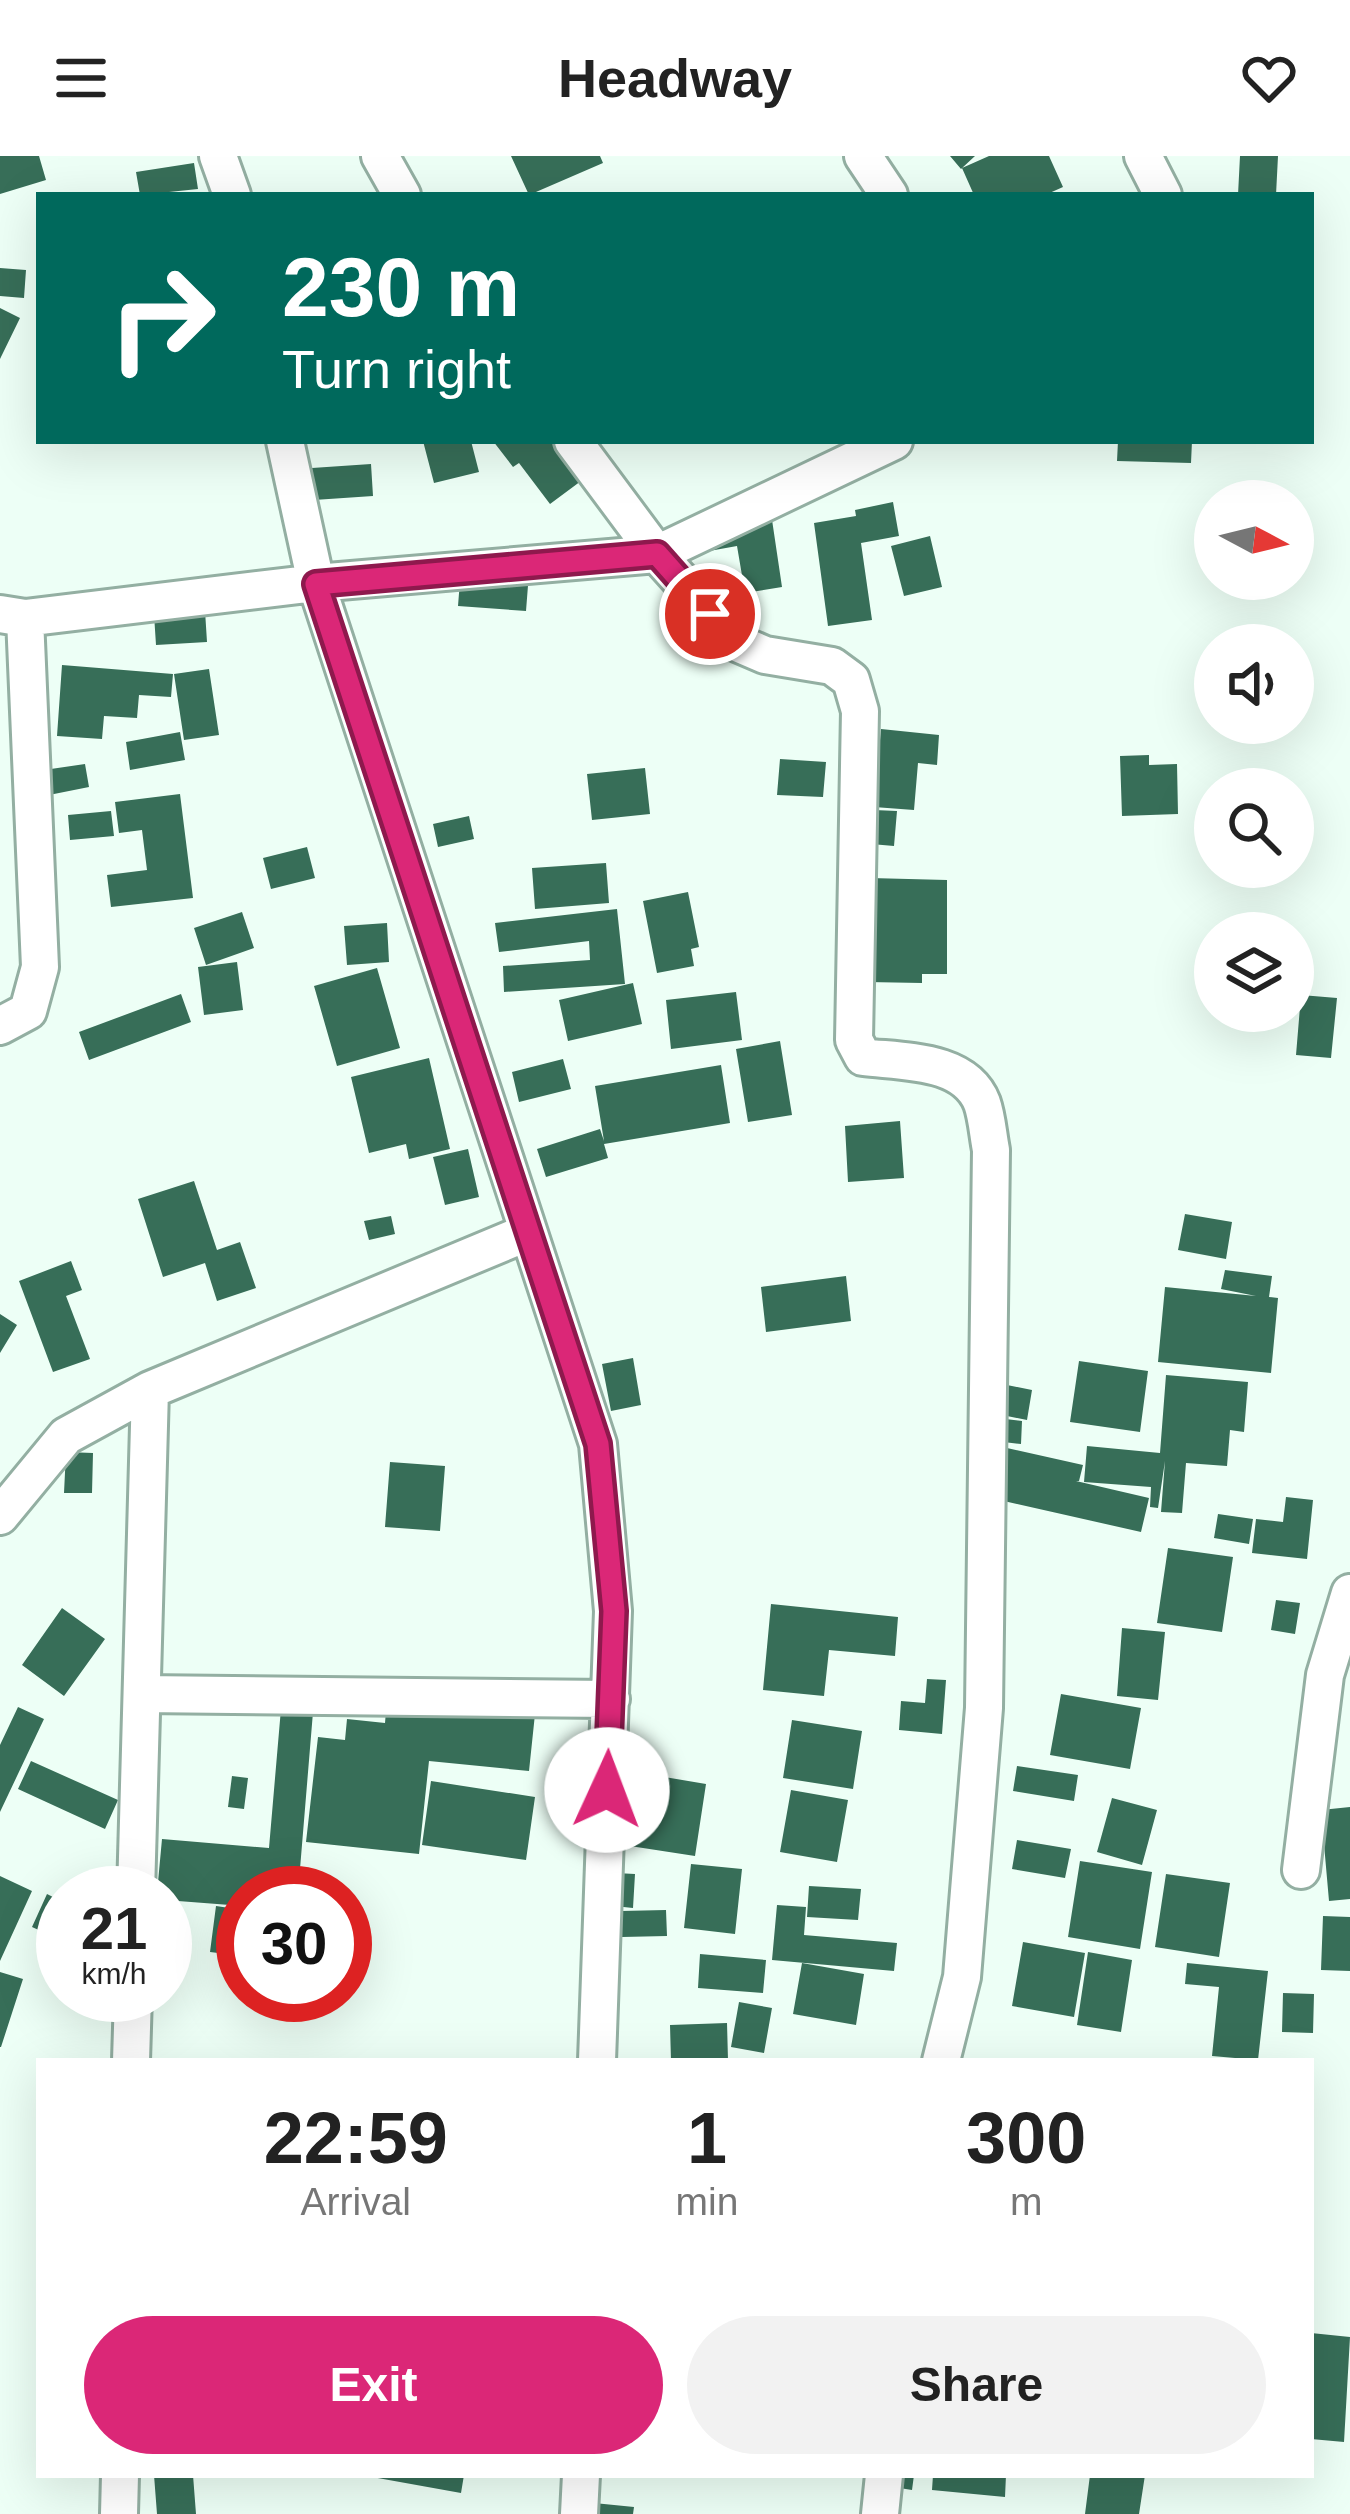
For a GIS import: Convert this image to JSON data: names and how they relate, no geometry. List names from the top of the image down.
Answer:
{
  "north": "right",
  "page": {
    "header": "Headway",
    "turn": ["230 m", "Turn right"],
    "speed": "21 km/h",
    "limit": "30",
    "eta": [
      "22:59",
      "Arrival",
      "1",
      "min",
      "300",
      "m"
    ],
    "buttons": ["Exit", "Share"]
  }
}
